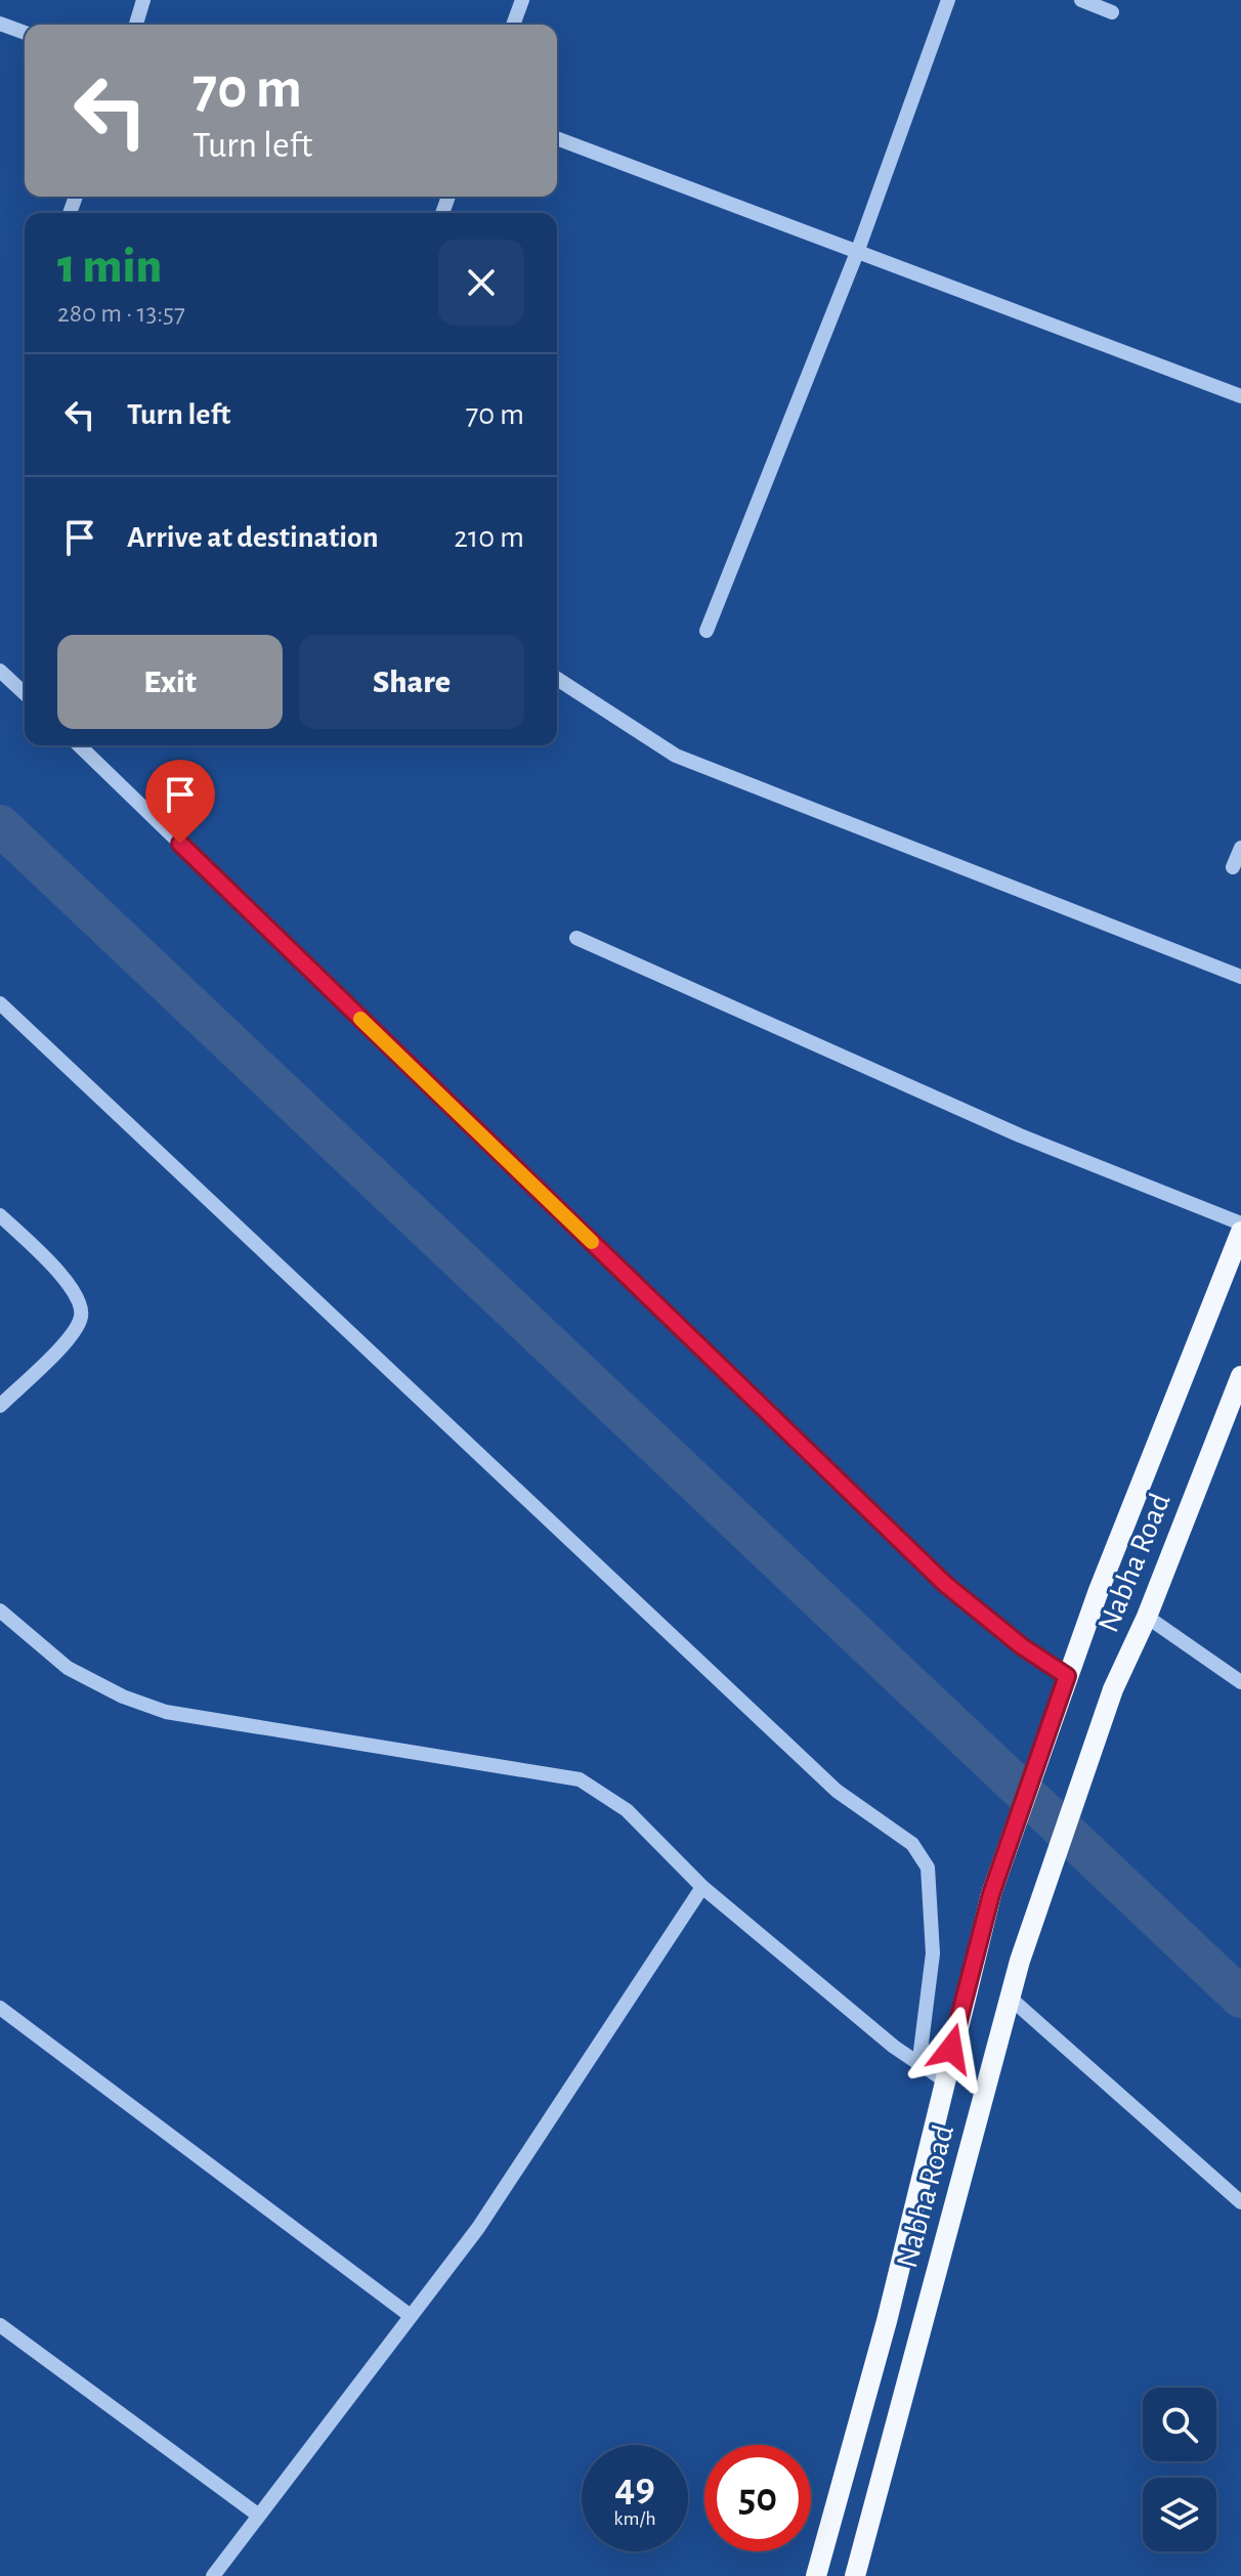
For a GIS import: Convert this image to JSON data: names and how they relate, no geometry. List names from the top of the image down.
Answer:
{
  "streets": {
    "main road": ["Nabha Road"]
  },
  "page": {
    "turn": ["70 m", "Turn left"],
    "heading": ["1 min", "280 m · 13:57"],
    "list": [
      {
        "name": "Turn left",
        "value": "70 m"
      },
      {
        "name": "Arrive at destination",
        "value": "210 m"
      }
    ],
    "buttons": ["Exit", "Share"],
    "speed": "49 km/h",
    "limit": "50"
  }
}
